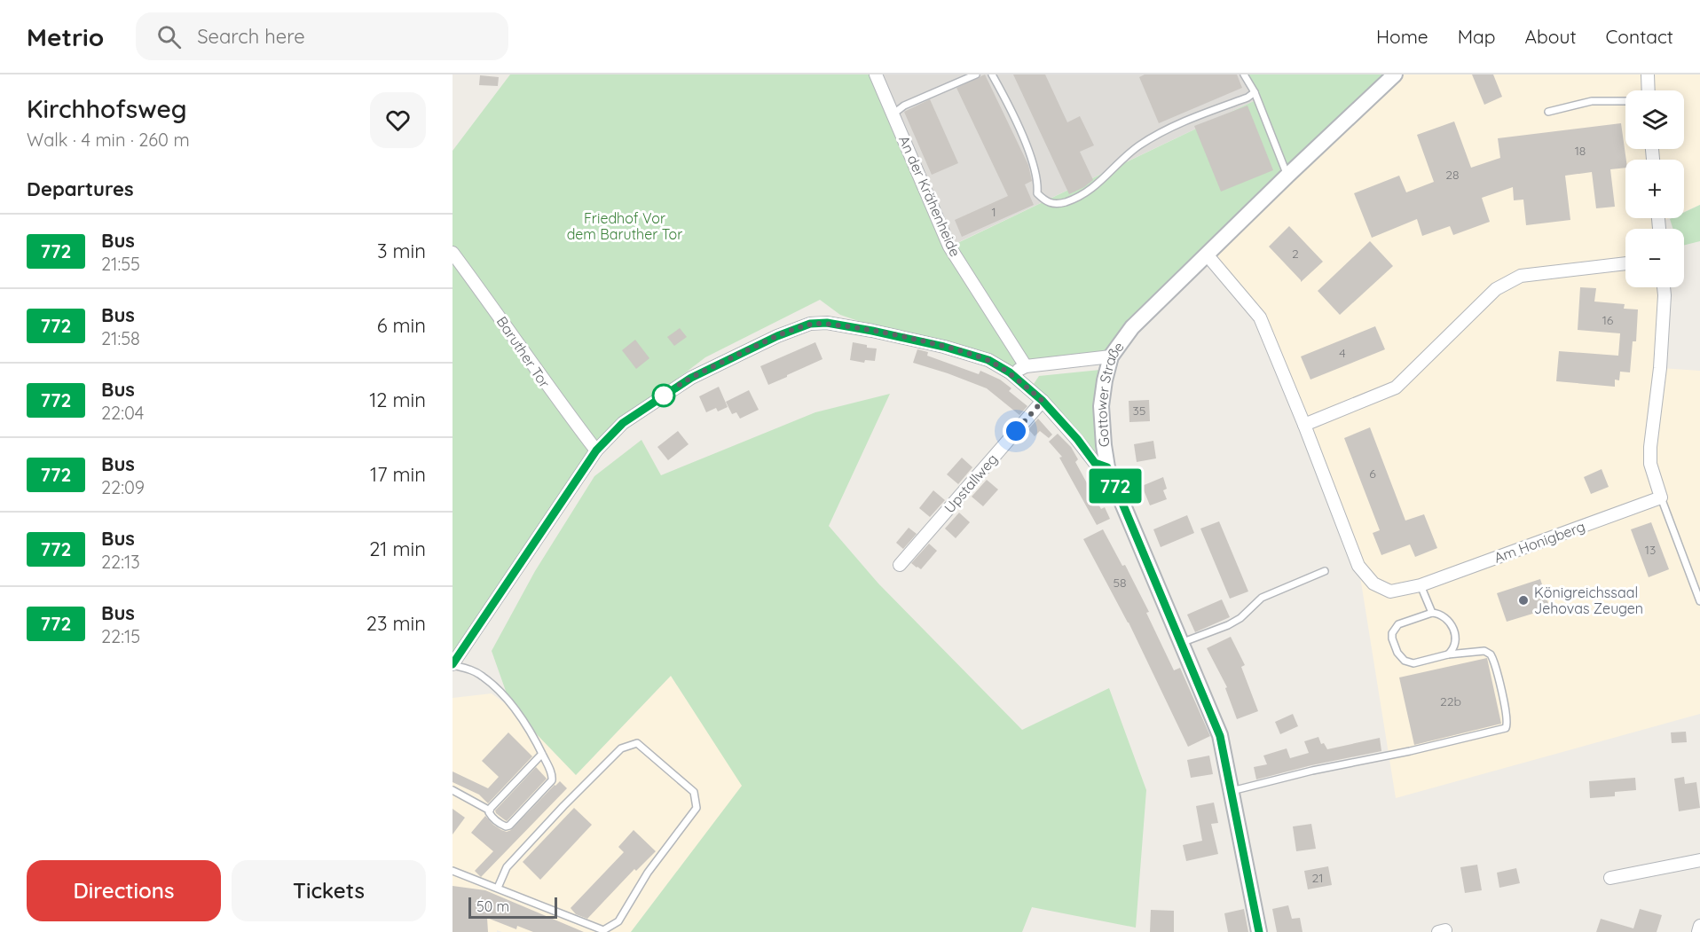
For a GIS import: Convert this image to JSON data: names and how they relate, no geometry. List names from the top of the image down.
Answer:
{
  "streets": {
    "street": [
      "An der Krähenheide",
      "Baruther Tor",
      "Gottower Straße",
      "Upstallweg",
      "Am Honigberg"
    ]
  },
  "crossings": [
    ["Gottower Straße", "Am Honigberg"]
  ],
  "parks": ["Friedhof Vor dem Baruther Tor"],
  "places": ["Königreichssaal Jehovas Zeugen"],
  "lines": ["bus line 772"],
  "house_numbers": [
    "18",
    "28",
    "1",
    "2",
    "16",
    "4",
    "35",
    "6",
    "13",
    "58",
    "22b",
    "21"
  ],
  "scale_bar": "50 m",
  "page": {
    "header": "Metrio",
    "search": "Search here",
    "nav": [
      "Home",
      "Map",
      "About",
      "Contact"
    ],
    "heading": [
      ["Kirchhofsweg", "Walk · 4 min · 260 m"],
      "Departures"
    ],
    "on_map": "772",
    "map_buttons": ["+", "−"],
    "list": [
      {
        "mark": "772",
        "name": "Bus",
        "note": "21:55",
        "value": "3 min"
      },
      {
        "mark": "772",
        "name": "Bus",
        "note": "21:58",
        "value": "6 min"
      },
      {
        "mark": "772",
        "name": "Bus",
        "note": "22:04",
        "value": "12 min"
      },
      {
        "mark": "772",
        "name": "Bus",
        "note": "22:09",
        "value": "17 min"
      },
      {
        "mark": "772",
        "name": "Bus",
        "note": "22:13",
        "value": "21 min"
      },
      {
        "mark": "772",
        "name": "Bus",
        "note": "22:15",
        "value": "23 min"
      }
    ],
    "buttons": ["Directions", "Tickets"],
    "scale": "50 m"
  }
}
